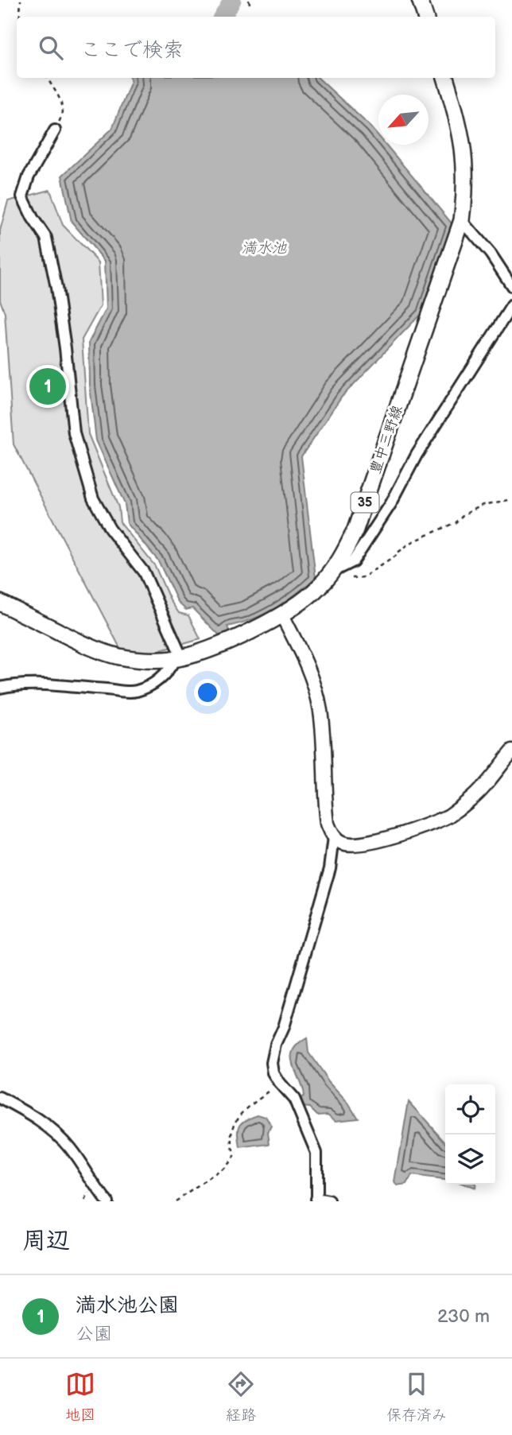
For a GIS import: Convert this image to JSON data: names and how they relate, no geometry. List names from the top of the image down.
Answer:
{
  "streets": {
    "main road": ["豊中三野線", "35"]
  },
  "water": ["満水池"],
  "north": "bottom left",
  "page": {
    "search": "ここで検索",
    "pins": "1",
    "heading": "周辺",
    "list": [
      {
        "mark": "1",
        "name": "満水池公園",
        "note": "公園",
        "value": "230 m"
      }
    ],
    "nav": ["地図", "経路", "保存済み"]
  }
}
